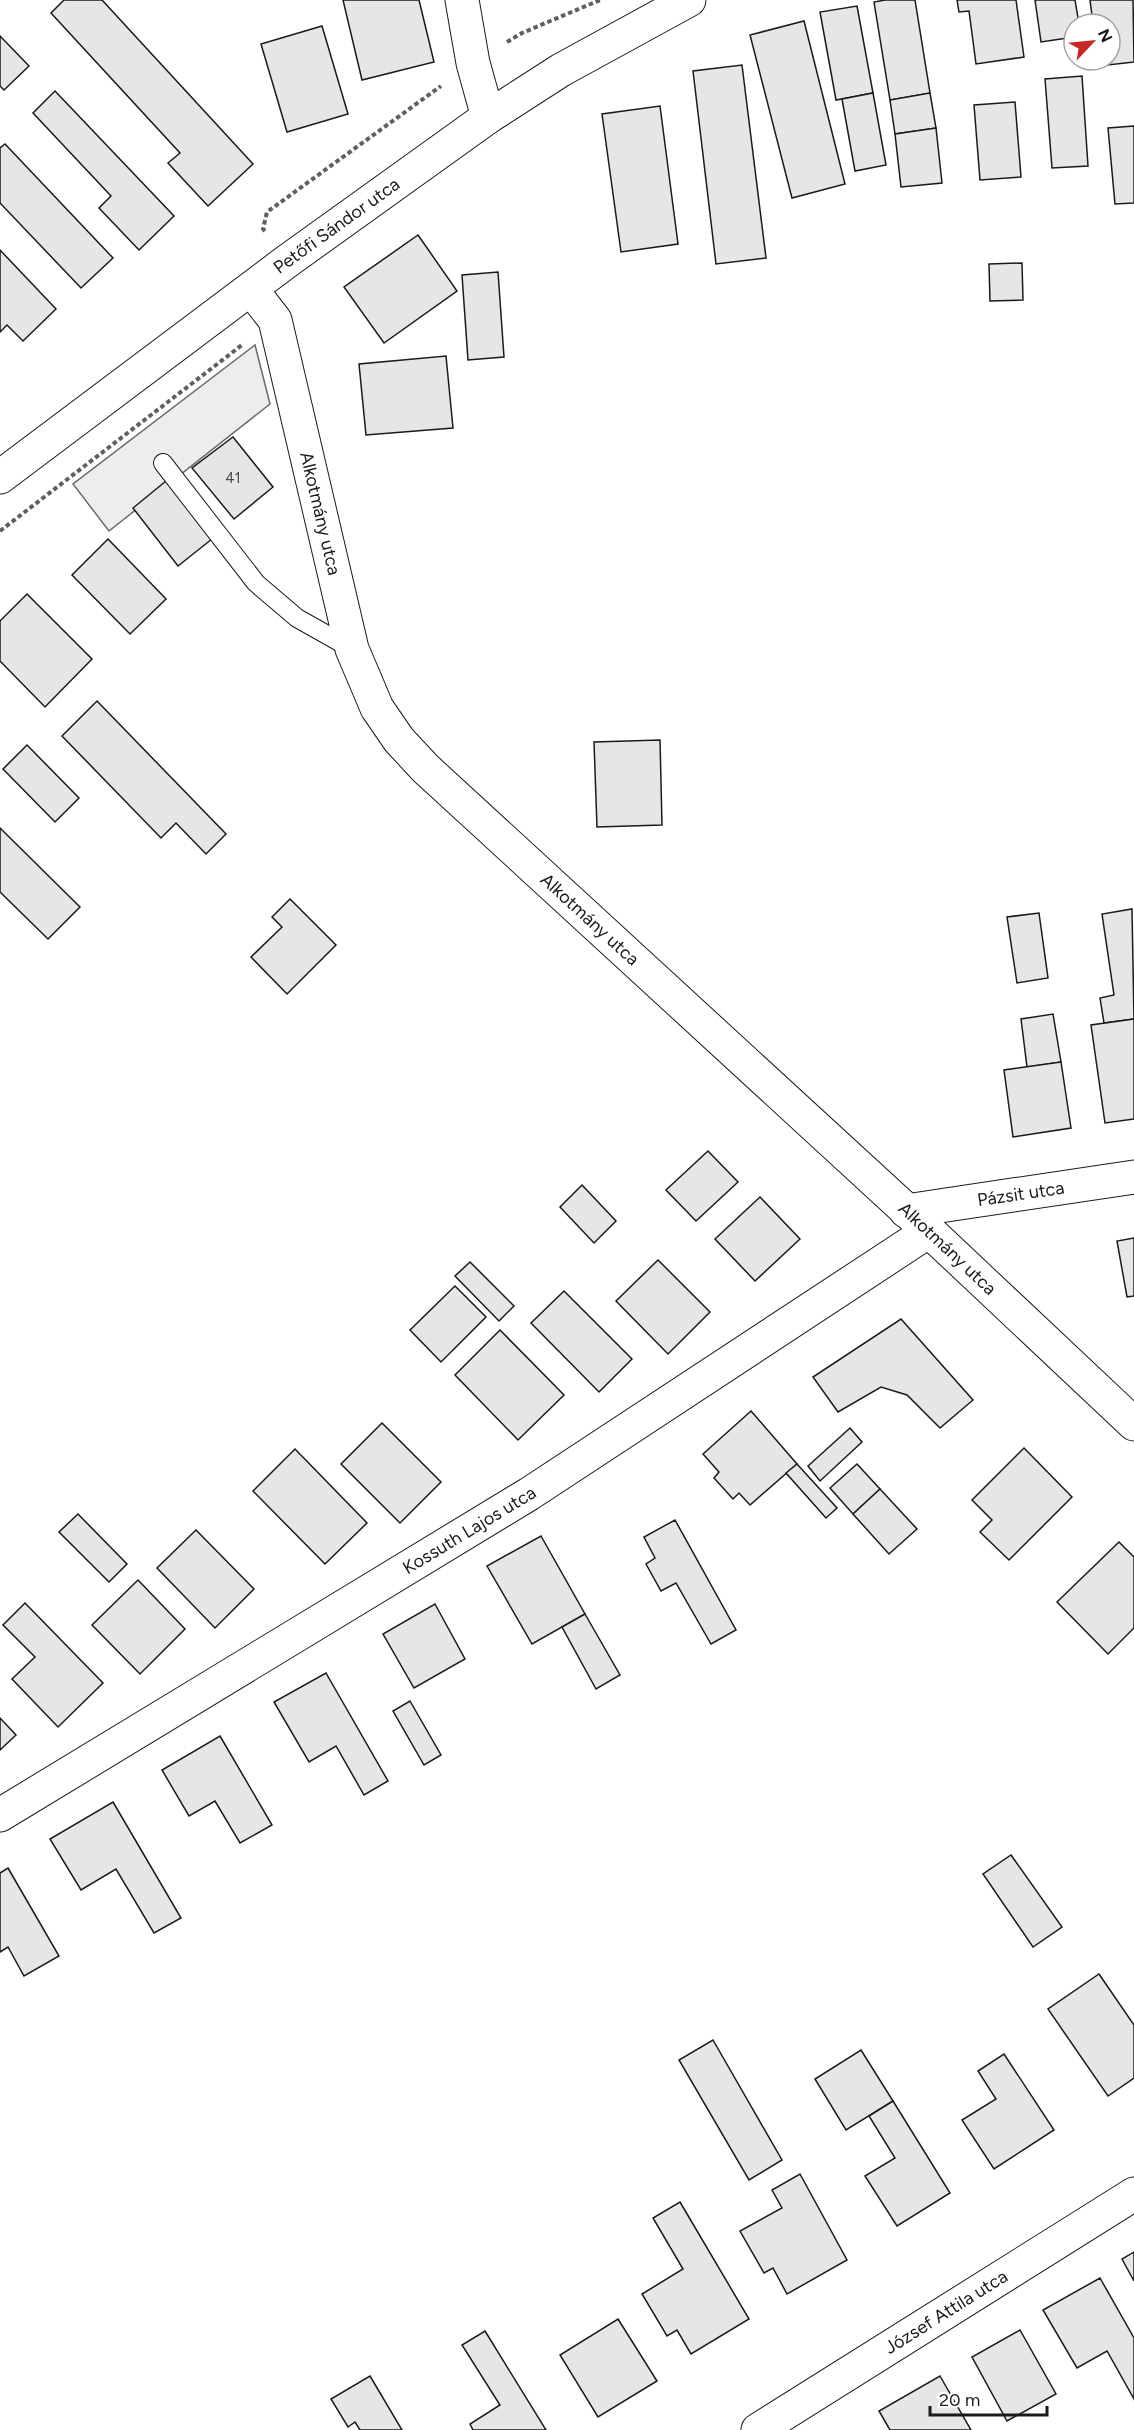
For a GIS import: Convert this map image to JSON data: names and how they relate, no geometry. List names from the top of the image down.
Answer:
{
  "streets": {
    "street": [
      "Petőfi Sándor utca",
      "Alkotmány utca",
      "Pázsit utca",
      "Kossuth Lajos utca",
      "József Attila utca"
    ]
  },
  "crossings": [
    ["Petőfi Sándor utca", "Alkotmány utca"],
    ["Alkotmány utca", "Pázsit utca"],
    ["Alkotmány utca", "Kossuth Lajos utca"],
    ["Pázsit utca", "Kossuth Lajos utca"]
  ],
  "house_numbers": ["41"],
  "scale_bar": "20 m",
  "north": "top right"
}
